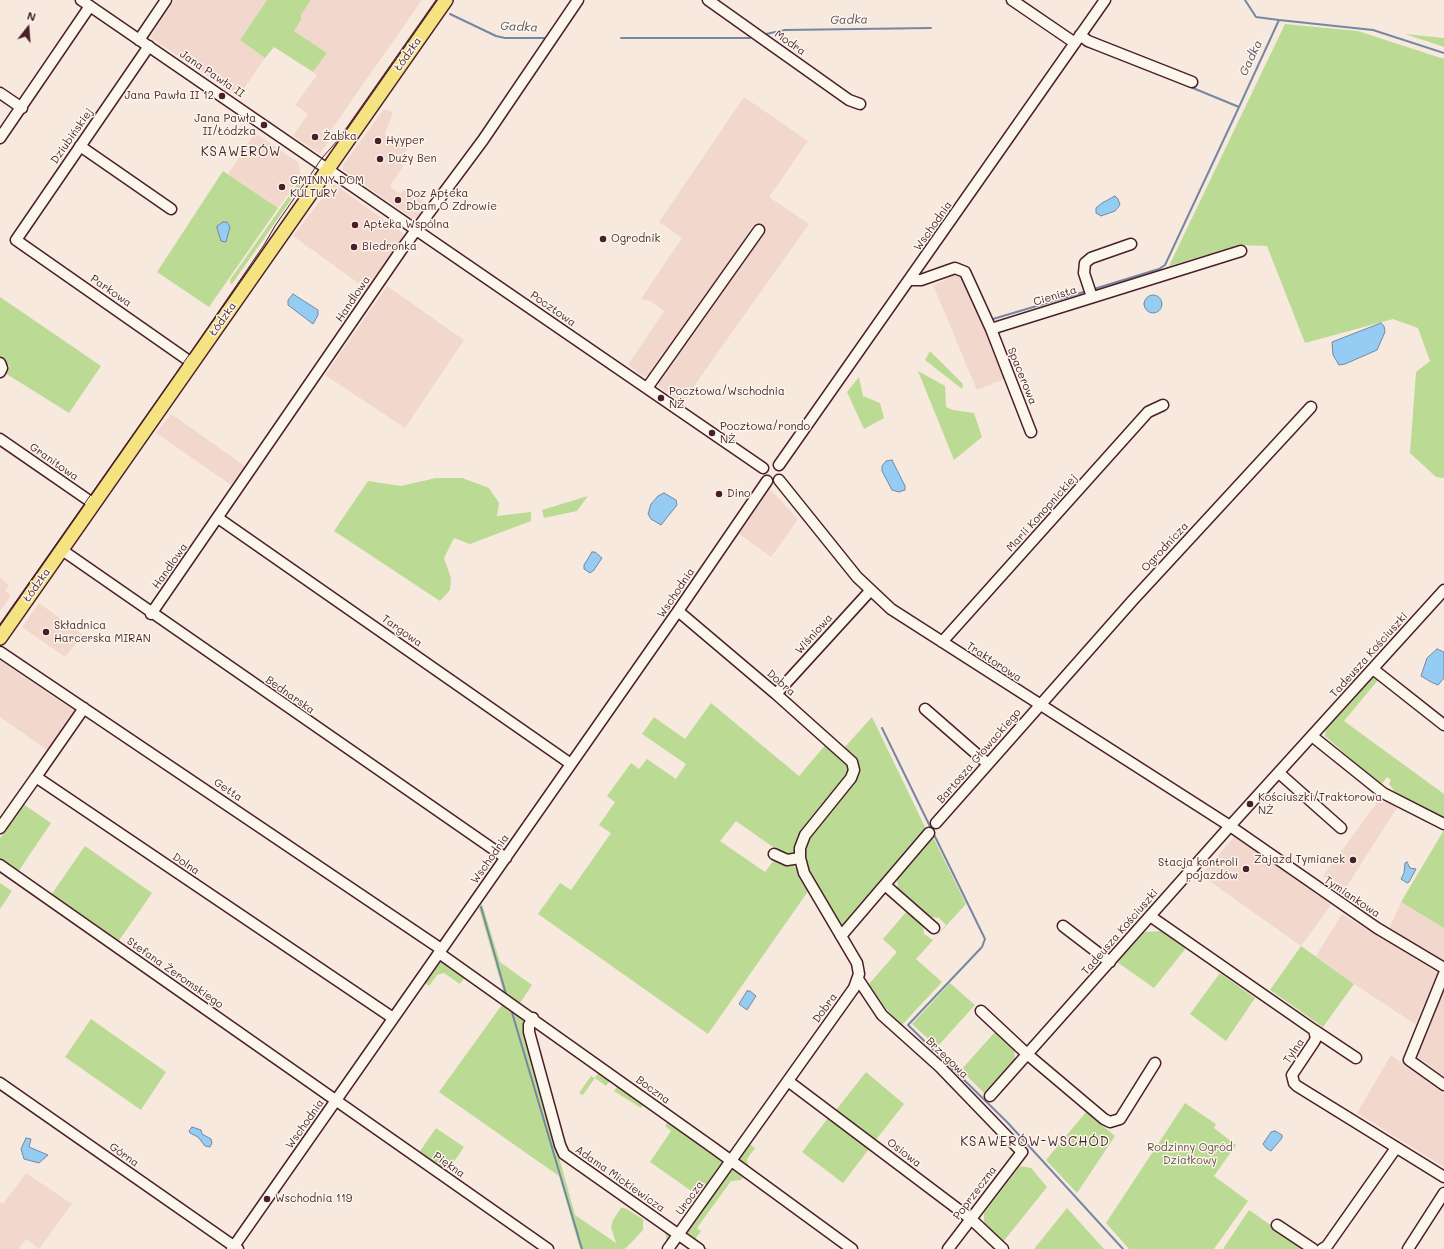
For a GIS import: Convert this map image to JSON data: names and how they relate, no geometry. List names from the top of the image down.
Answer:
{
  "streets": {
    "main road": ["Łódzka"],
    "street": [
      "Modra",
      "Jana Pawła II",
      "Dziubińskiej",
      "Wschodnia",
      "Parkowa",
      "Cienista",
      "Handlowa",
      "Pocztowa",
      "Spacerowa",
      "Granitowa",
      "Marii Konopnickiej",
      "Ogrodnicza",
      "Targowa",
      "Wiśniowa",
      "Tadeusza Kościuszki",
      "Traktorowa",
      "Dobra",
      "Bednarska",
      "Bartosza Głowackiego",
      "Getta",
      "Dolna",
      "Tymiankowa",
      "Stefana Żeromskiego",
      "Tylna",
      "Brzegowa",
      "Boczna",
      "Osiowa",
      "Górna",
      "Piękna",
      "Adama Mickiewicza",
      "Poprzeczna",
      "Urocza"
    ]
  },
  "crossings": [
    ["Łódzka", "Jana Pawła II"],
    ["Łódzka", "Parkowa"],
    ["Łódzka", "Pocztowa"],
    ["Łódzka", "Granitowa"],
    ["Łódzka", "Bednarska"],
    ["Jana Pawła II", "Dziubińskiej"],
    ["Jana Pawła II", "Pocztowa"],
    ["Dziubińskiej", "Parkowa"],
    ["Wschodnia", "Pocztowa"],
    ["Wschodnia", "Targowa"],
    ["Wschodnia", "Traktorowa"],
    ["Wschodnia", "Dobra"],
    ["Wschodnia", "Bednarska"],
    ["Wschodnia", "Getta"],
    ["Wschodnia", "Dolna"],
    ["Wschodnia", "Stefana Żeromskiego"],
    ["Wschodnia", "Boczna"],
    ["Wschodnia", "Górna"],
    ["Wschodnia", "Piękna"],
    ["Cienista", "Spacerowa"],
    ["Handlowa", "Pocztowa"],
    ["Handlowa", "Targowa"],
    ["Handlowa", "Bednarska"],
    ["Pocztowa", "Traktorowa"],
    ["Marii Konopnickiej", "Traktorowa"],
    ["Ogrodnicza", "Traktorowa"],
    ["Ogrodnicza", "Bartosza Głowackiego"],
    ["Wiśniowa", "Traktorowa"],
    ["Wiśniowa", "Dobra"],
    ["Tadeusza Kościuszki", "Traktorowa"],
    ["Tadeusza Kościuszki", "Tymiankowa"],
    ["Tadeusza Kościuszki", "Tylna"],
    ["Traktorowa", "Bartosza Głowackiego"],
    ["Traktorowa", "Tymiankowa"],
    ["Dobra", "Brzegowa"],
    ["Dobra", "Boczna"],
    ["Dobra", "Osiowa"],
    ["Dobra", "Urocza"],
    ["Getta", "Boczna"],
    ["Stefana Żeromskiego", "Piękna"],
    ["Brzegowa", "Poprzeczna"],
    ["Boczna", "Adama Mickiewicza"],
    ["Boczna", "Urocza"],
    ["Osiowa", "Poprzeczna"],
    ["Adama Mickiewicza", "Urocza"]
  ],
  "districts": ["KSAWERÓW", "KSAWERÓW-WSCHÓD"],
  "water": ["Gadka"],
  "parks": ["Rodzinny Ogród Działkowy"],
  "places": [
    "Jana Pawła II 12",
    "Jana Pawła II/Łódzka",
    "Żabka",
    "Hyyper",
    "Duży Ben",
    "GMINNY DOM KULTURY",
    "Doz Apteka Dbam O Zdrowie",
    "Apteka Wspólna",
    "Ogrodnik",
    "Biedronka",
    "Pocztowa/Wschodnia NŻ",
    "Pocztowa/rondo NŻ",
    "Dino",
    "Składnica Harcerska MIRAN",
    "Kościuszki/Traktorowa NŻ",
    "Zajazd Tymianek",
    "Stacja kontroli pojazdów",
    "Wschodnia 119"
  ],
  "north": "top"
}
